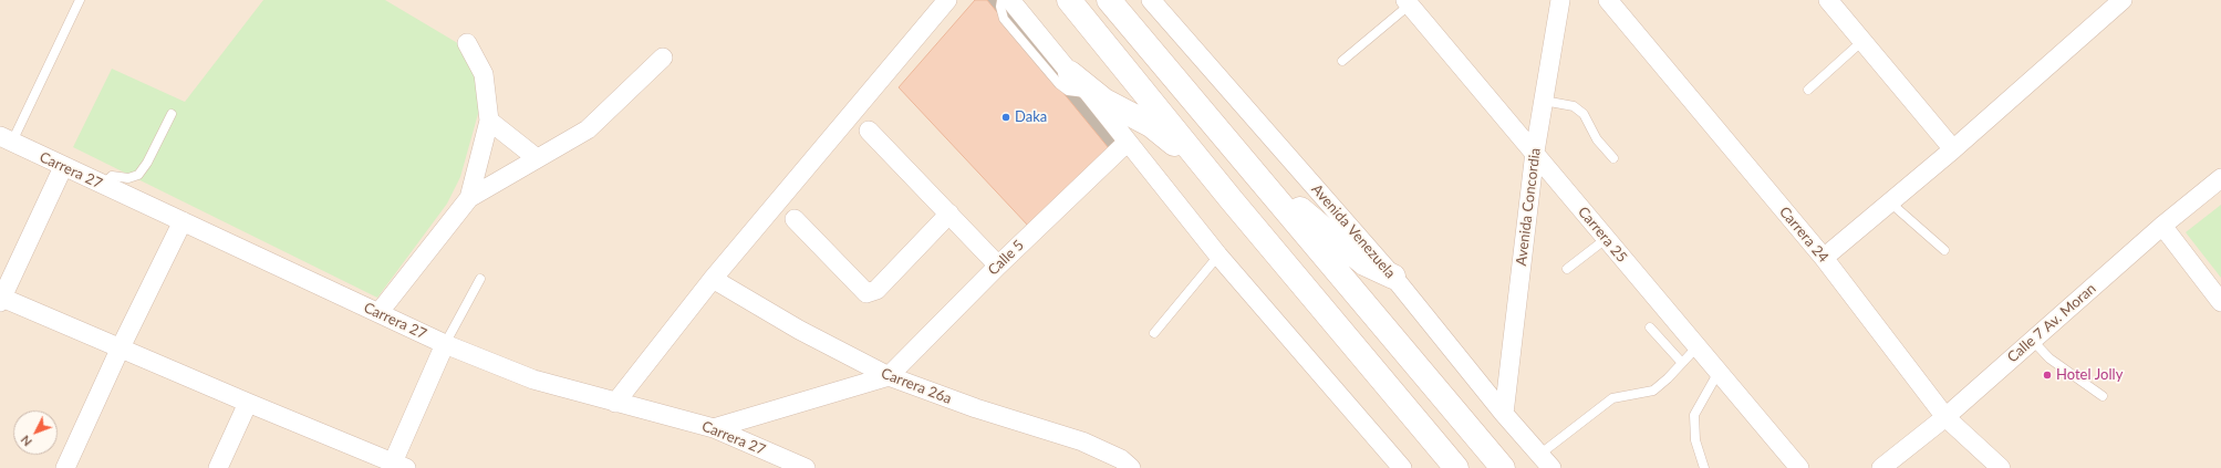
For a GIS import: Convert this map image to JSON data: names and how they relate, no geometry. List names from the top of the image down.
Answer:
{
  "streets": {
    "street": [
      "Carrera 27",
      "Avenida Concordia",
      "Avenida Venezuela",
      "Carrera 25",
      "Carrera 24",
      "Calle 5",
      "Calle 7 Av. Moran",
      "Carrera 26a"
    ]
  },
  "crossings": [
    ["Avenida Concordia", "Avenida Venezuela"],
    ["Avenida Concordia", "Carrera 25"],
    ["Carrera 24", "Calle 7 Av. Moran"],
    ["Calle 5", "Carrera 26a"]
  ],
  "places": ["Daka", "Hotel Jolly"],
  "north": "bottom left"
}
